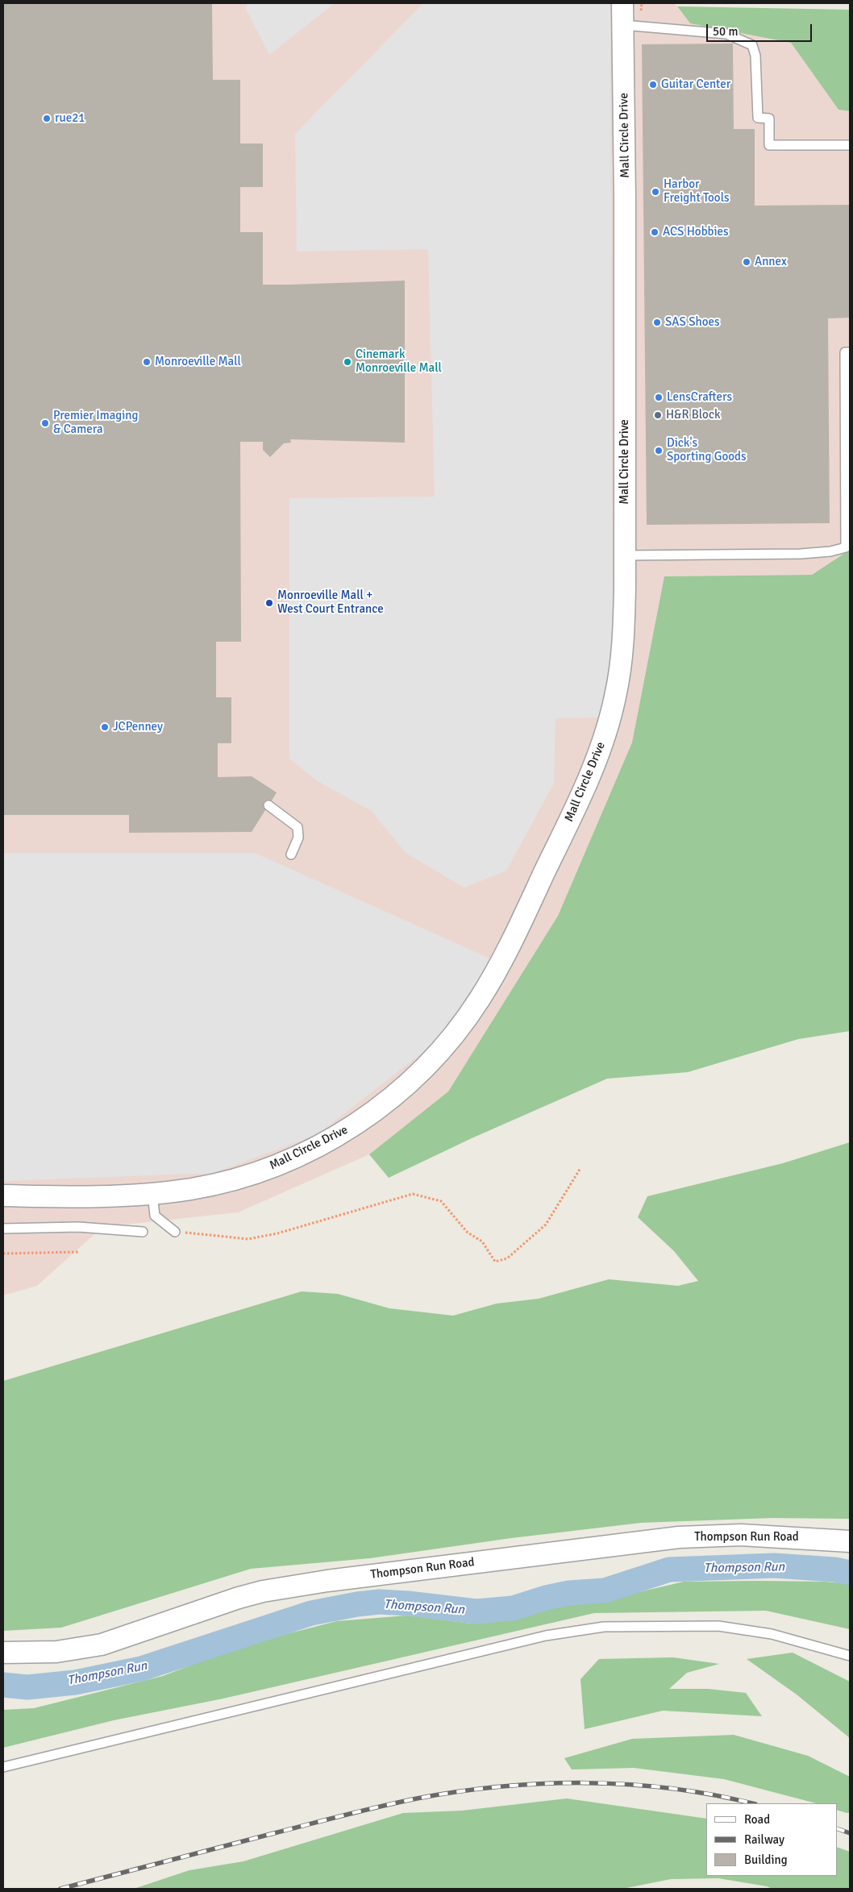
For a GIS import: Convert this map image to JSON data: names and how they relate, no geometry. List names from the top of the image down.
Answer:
{
  "streets": {
    "street": ["Mall Circle Drive", "Thompson Run Road"]
  },
  "water": ["Thompson Run"],
  "places": [
    "Guitar Center",
    "rue21",
    "Harbor Freight Tools",
    "ACS Hobbies",
    "Annex",
    "SAS Shoes",
    "Monroeville Mall",
    "Cinemark Monroeville Mall",
    "LensCrafters",
    "H&R Block",
    "Premier Imaging & Camera",
    "Dick's Sporting Goods",
    "Monroeville Mall + West Court Entrance",
    "JCPenney"
  ],
  "legend": ["Road", "Railway", "Building"],
  "scale_bar": "50 m"
}
